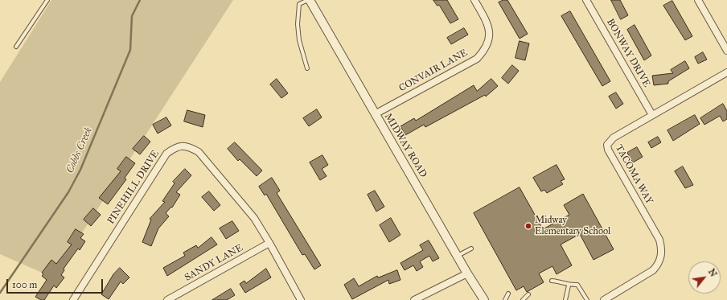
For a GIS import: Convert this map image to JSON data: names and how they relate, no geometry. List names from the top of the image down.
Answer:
{
  "streets": {
    "street": [
      "BONWAY DRIVE",
      "CONVAIR LANE",
      "MIDWAY ROAD",
      "TACOMA WAY",
      "PINEHILL DRIVE",
      "SANDY LANE"
    ]
  },
  "crossings": [
    ["BONWAY DRIVE", "TACOMA WAY"],
    ["CONVAIR LANE", "MIDWAY ROAD"],
    ["PINEHILL DRIVE", "SANDY LANE"]
  ],
  "water": ["Cobbs Creek"],
  "places": ["Midway Elementary School"],
  "scale_bar": "100 m",
  "north": "top right"
}
